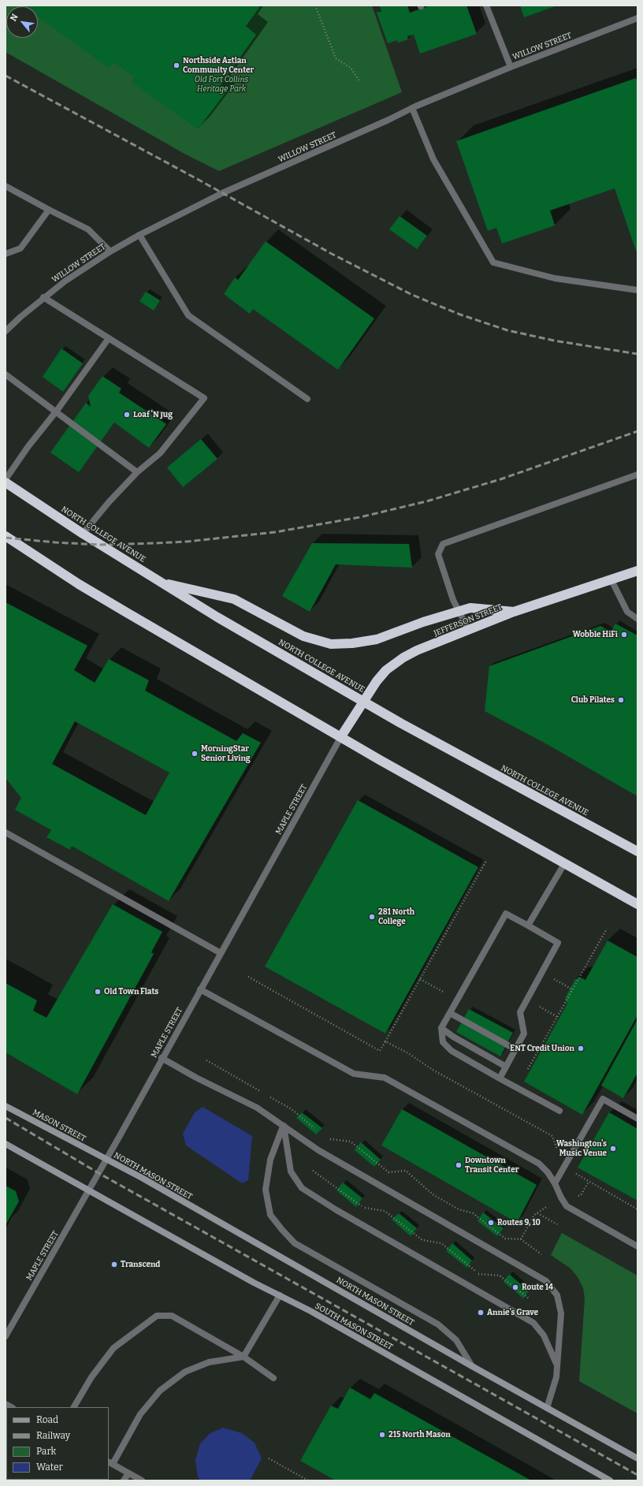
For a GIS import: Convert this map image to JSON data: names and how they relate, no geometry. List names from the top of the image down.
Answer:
{
  "streets": {
    "highway": ["NORTH COLLEGE AVENUE", "JEFFERSON STREET"],
    "street": [
      "WILLOW STREET",
      "MAPLE STREET",
      "MASON STREET",
      "NORTH MASON STREET",
      "SOUTH MASON STREET"
    ]
  },
  "crossings": [
    ["NORTH COLLEGE AVENUE", "JEFFERSON STREET"],
    ["JEFFERSON STREET", "MAPLE STREET"],
    ["MAPLE STREET", "MASON STREET"],
    ["MAPLE STREET", "NORTH MASON STREET"],
    ["MAPLE STREET", "SOUTH MASON STREET"],
    ["MASON STREET", "NORTH MASON STREET"]
  ],
  "parks": ["Old Fort Collins Heritage Park"],
  "places": [
    "Northside Aztlan Community Center",
    "Loaf 'N Jug",
    "Wobble HiFi",
    "Club Pilates",
    "MorningStar Senior Living",
    "281 North College",
    "Old Town Flats",
    "ENT Credit Union",
    "Washington's Music Venue",
    "Downtown Transit Center",
    "Routes 9, 10",
    "Transcend",
    "Route 14",
    "Annie's Grave",
    "215 North Mason"
  ],
  "legend": [
    "Road",
    "Railway",
    "Park",
    "Water"
  ],
  "north": "top left"
}
